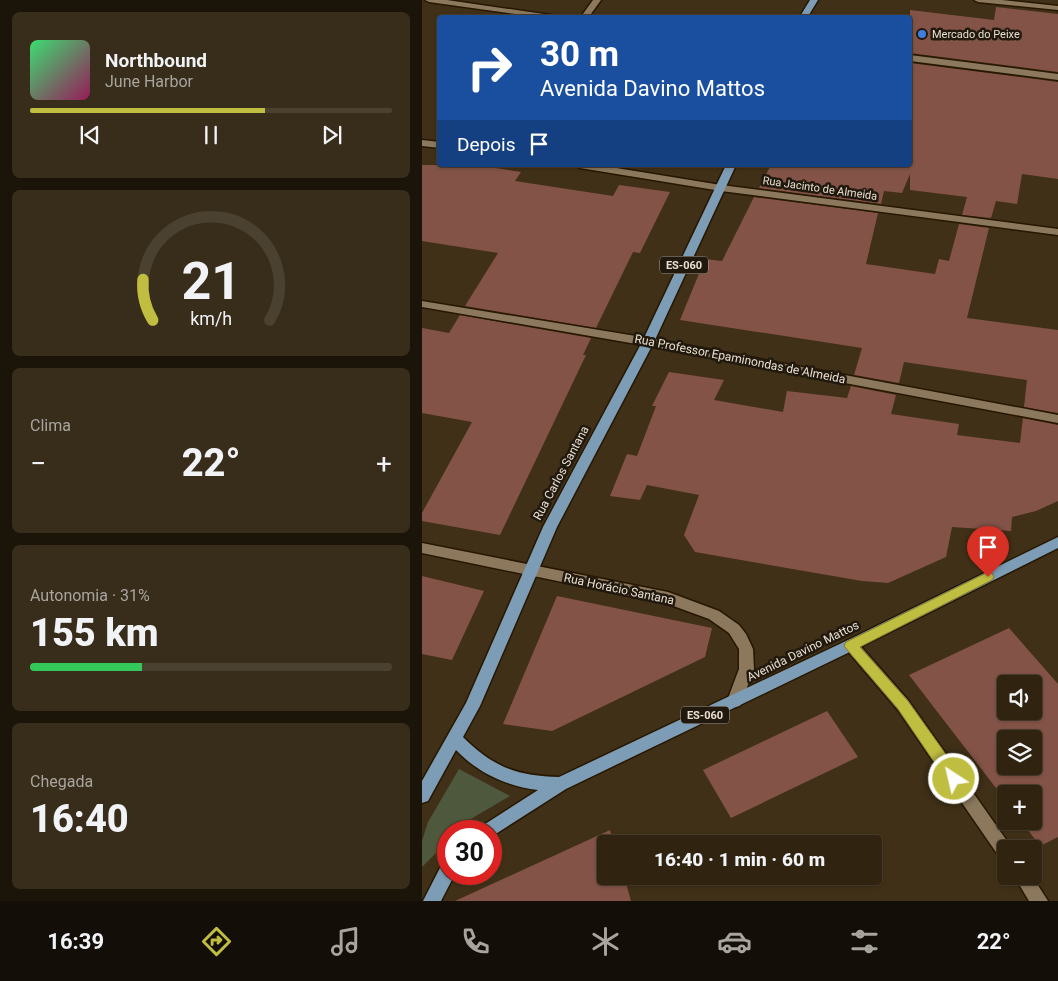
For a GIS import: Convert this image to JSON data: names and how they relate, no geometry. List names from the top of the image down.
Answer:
{
  "streets": {
    "main road": ["ES-060", "Rua Carlos Santana", "Avenida Davino Mattos"],
    "street": ["Rua Jacinto de Almeida", "Rua Professor Epaminondas de Almeida", "Rua Horácio Santana"]
  },
  "crossings": [
    ["Rua Jacinto de Almeida", "Rua Carlos Santana"],
    ["ES-060", "Avenida Davino Mattos"],
    ["Rua Professor Epaminondas de Almeida", "Rua Carlos Santana"],
    ["Rua Carlos Santana", "Rua Horácio Santana"],
    ["Rua Horácio Santana", "Avenida Davino Mattos"]
  ],
  "places": ["Mercado do Peixe"],
  "page": {
    "turn": ["30 m", "Avenida Davino Mattos"],
    "song": ["Northbound", "June Harbor"],
    "then": "Depois",
    "tile": [
      "Clima",
      ["Autonomia · 31%", "155 km"],
      ["Chegada", "16:40"]
    ],
    "heat": ["−", "22°", "+"],
    "map_buttons": ["+", "−"],
    "limit": "30",
    "trip": "16:40 · 1 min · 60 m",
    "tabs": ["16:39", "22°"],
    "gauge": ["21", "km/h"]
  }
}
